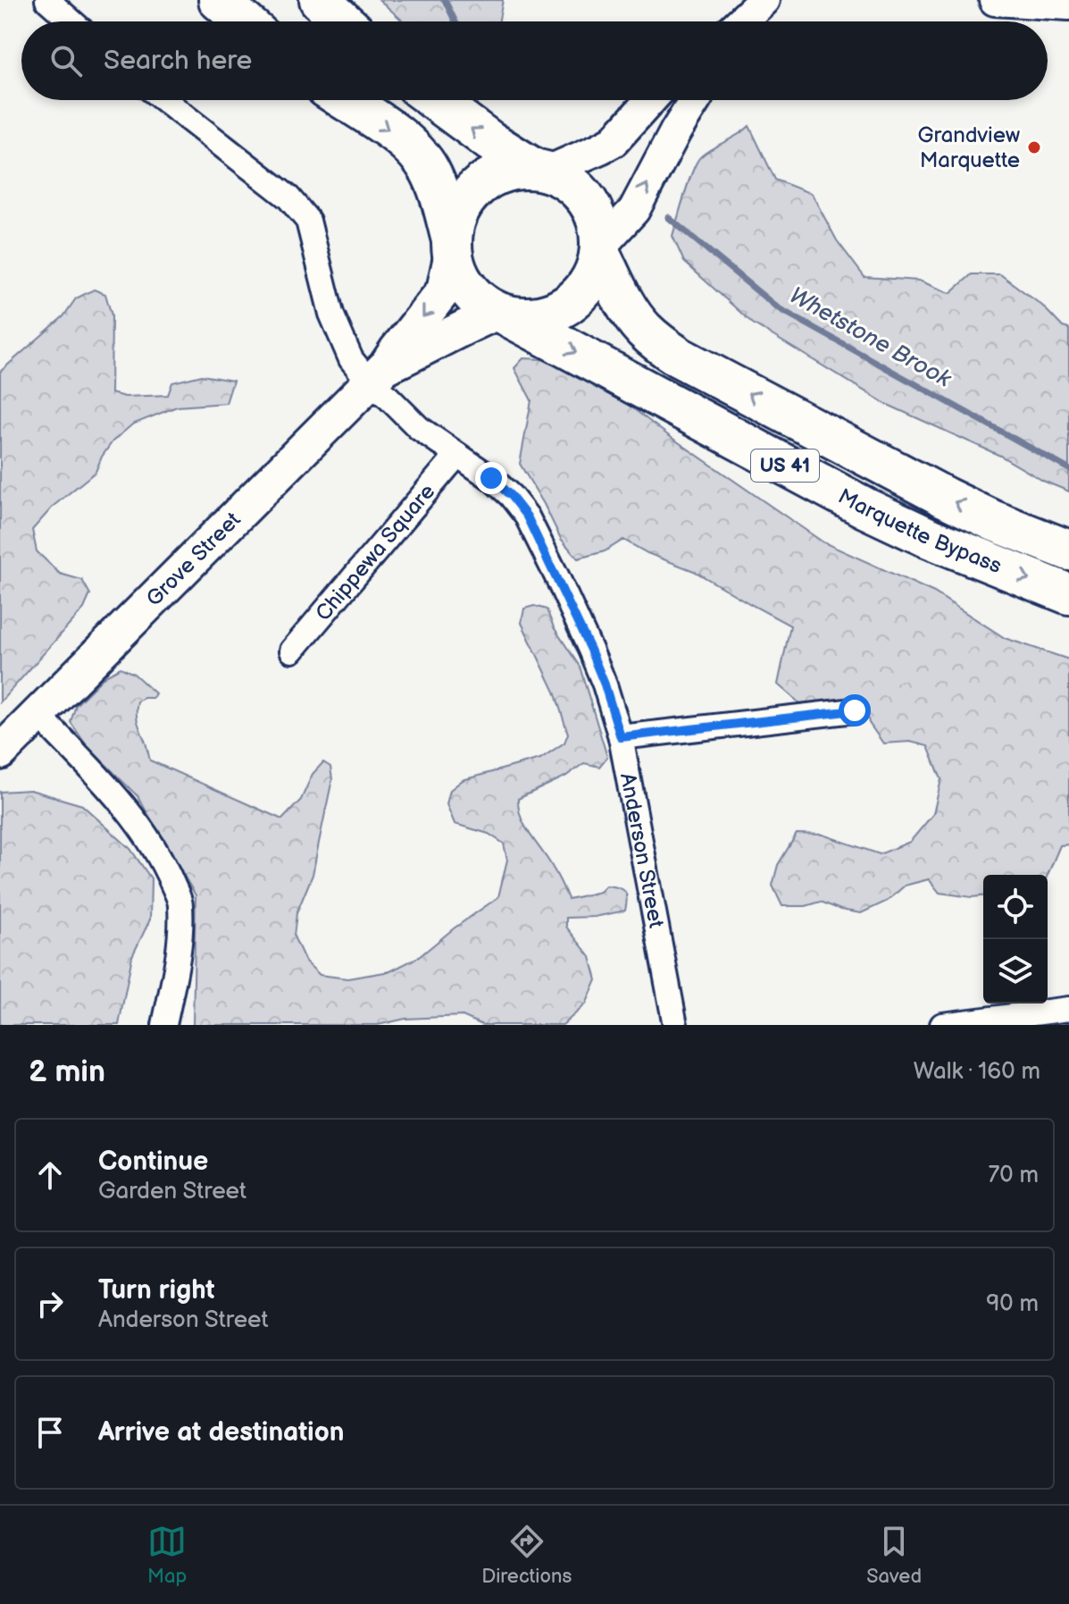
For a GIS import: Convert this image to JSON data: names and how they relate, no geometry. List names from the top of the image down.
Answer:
{
  "streets": {
    "highway": ["US 41", "Marquette Bypass"],
    "main road": ["Grove Street"],
    "street": ["Chippewa Square", "Anderson Street"]
  },
  "crossings": [
    ["US 41", "Marquette Bypass"],
    ["US 41", "Grove Street"],
    ["Marquette Bypass", "Grove Street"],
    ["Chippewa Square", "Anderson Street"],
    ["Grove Street", "Anderson Street"]
  ],
  "water": ["Whetstone Brook"],
  "places": ["Grandview Marquette"],
  "page": {
    "search": "Search here",
    "heading": ["2 min", "Walk · 160 m"],
    "list": [
      ["Continue", "Garden Street", "70 m"],
      ["Turn right", "Anderson Street", "90 m"],
      "Arrive at destination"
    ],
    "nav": ["Map", "Directions", "Saved"]
  }
}
